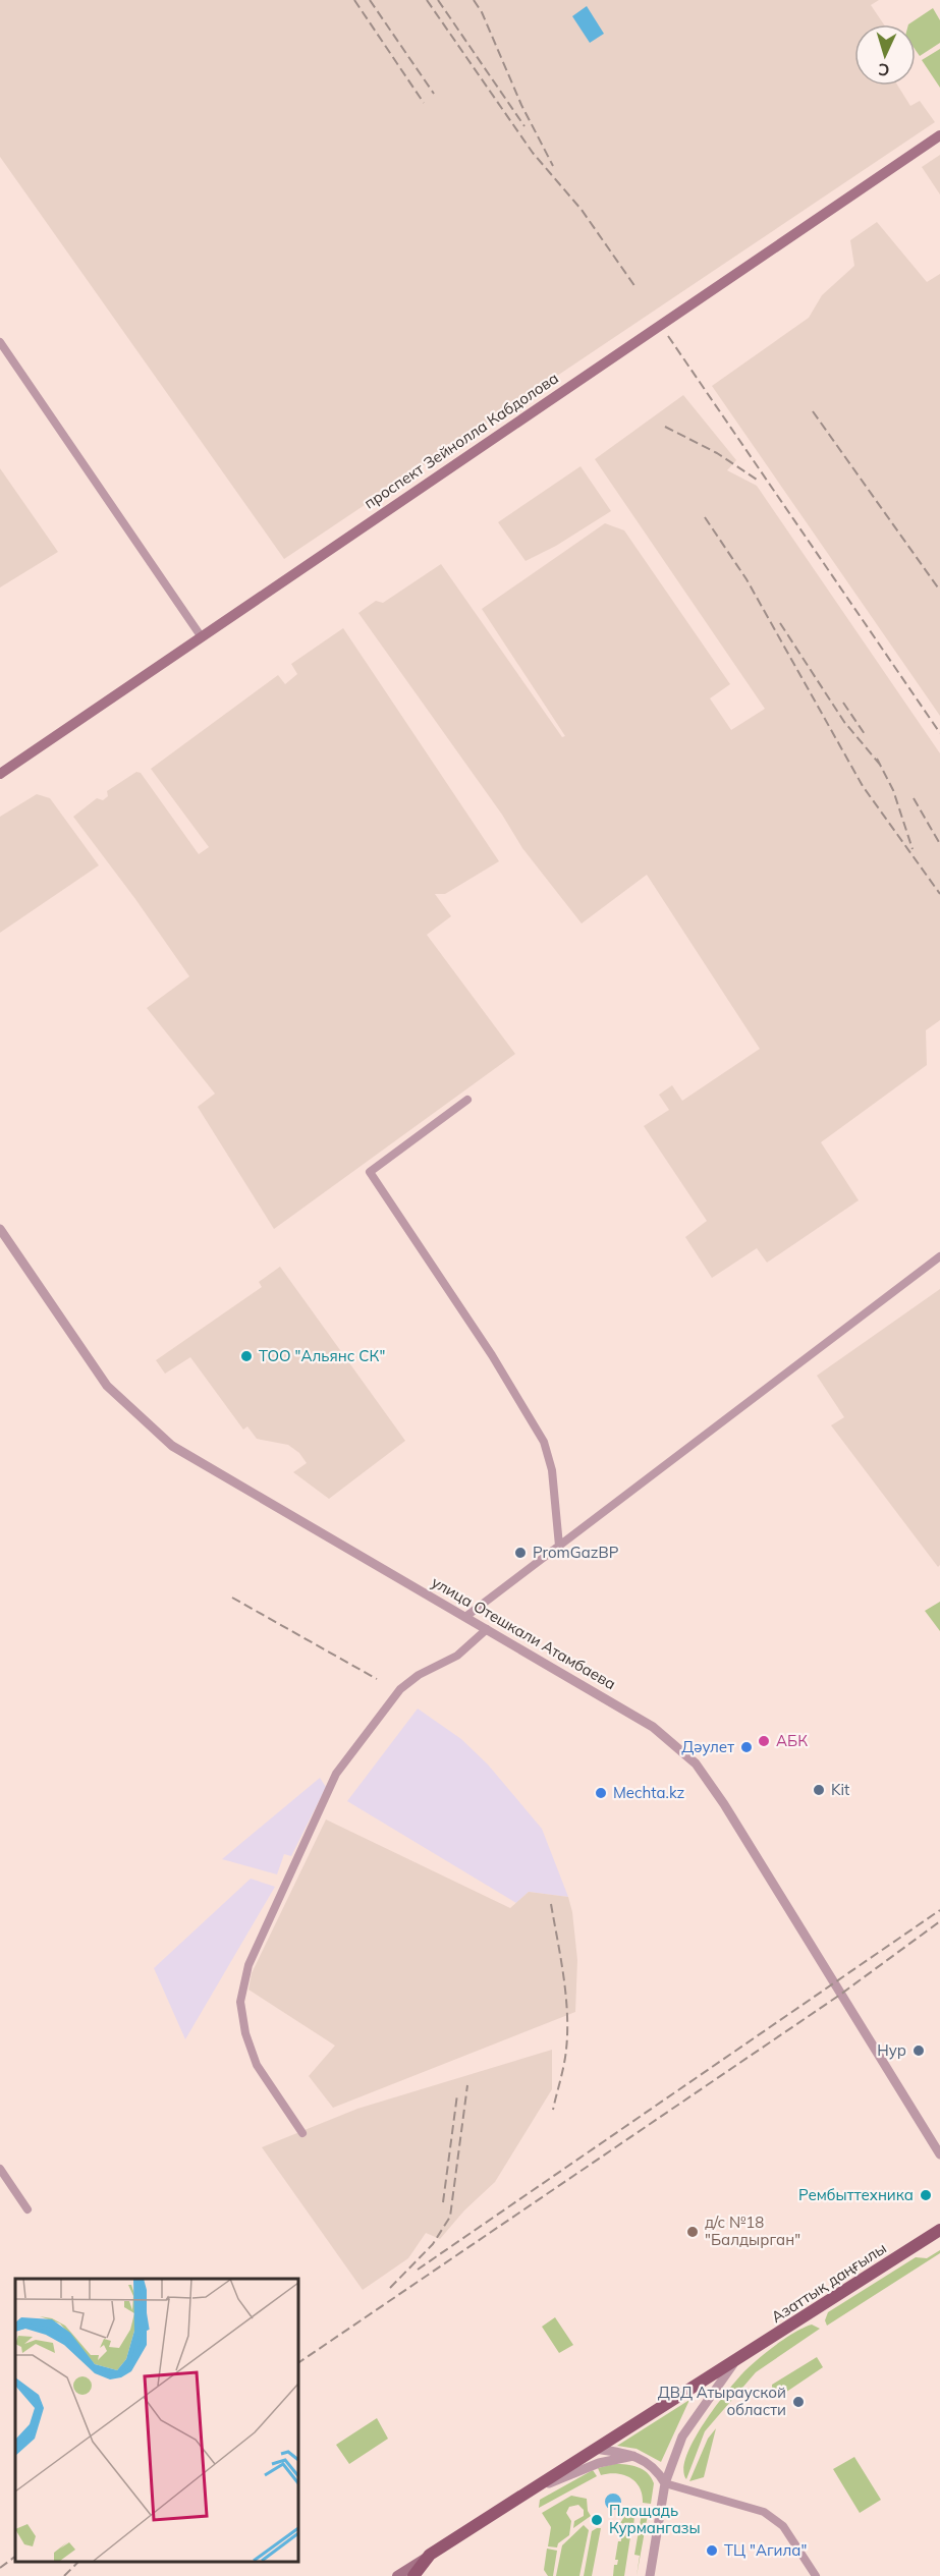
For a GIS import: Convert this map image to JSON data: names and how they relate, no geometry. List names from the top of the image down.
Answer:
{
  "streets": {
    "main road": ["проспект Зейнолла Кабдолова", "Азаттық даңғылы"],
    "street": ["улица Отешкали Атамбаева"]
  },
  "places": [
    "ТОО \"Альянс СК\"",
    "PromGazBP",
    "АБК",
    "Дәулет",
    "Kit",
    "Mechta.kz",
    "Нур",
    "Рембыттехника",
    "д/с №18 \"Балдырган\"",
    "ДВД Атырауской области",
    "Площадь Курмангазы",
    "ТЦ \"Агила\""
  ],
  "north": "bottom"
}
